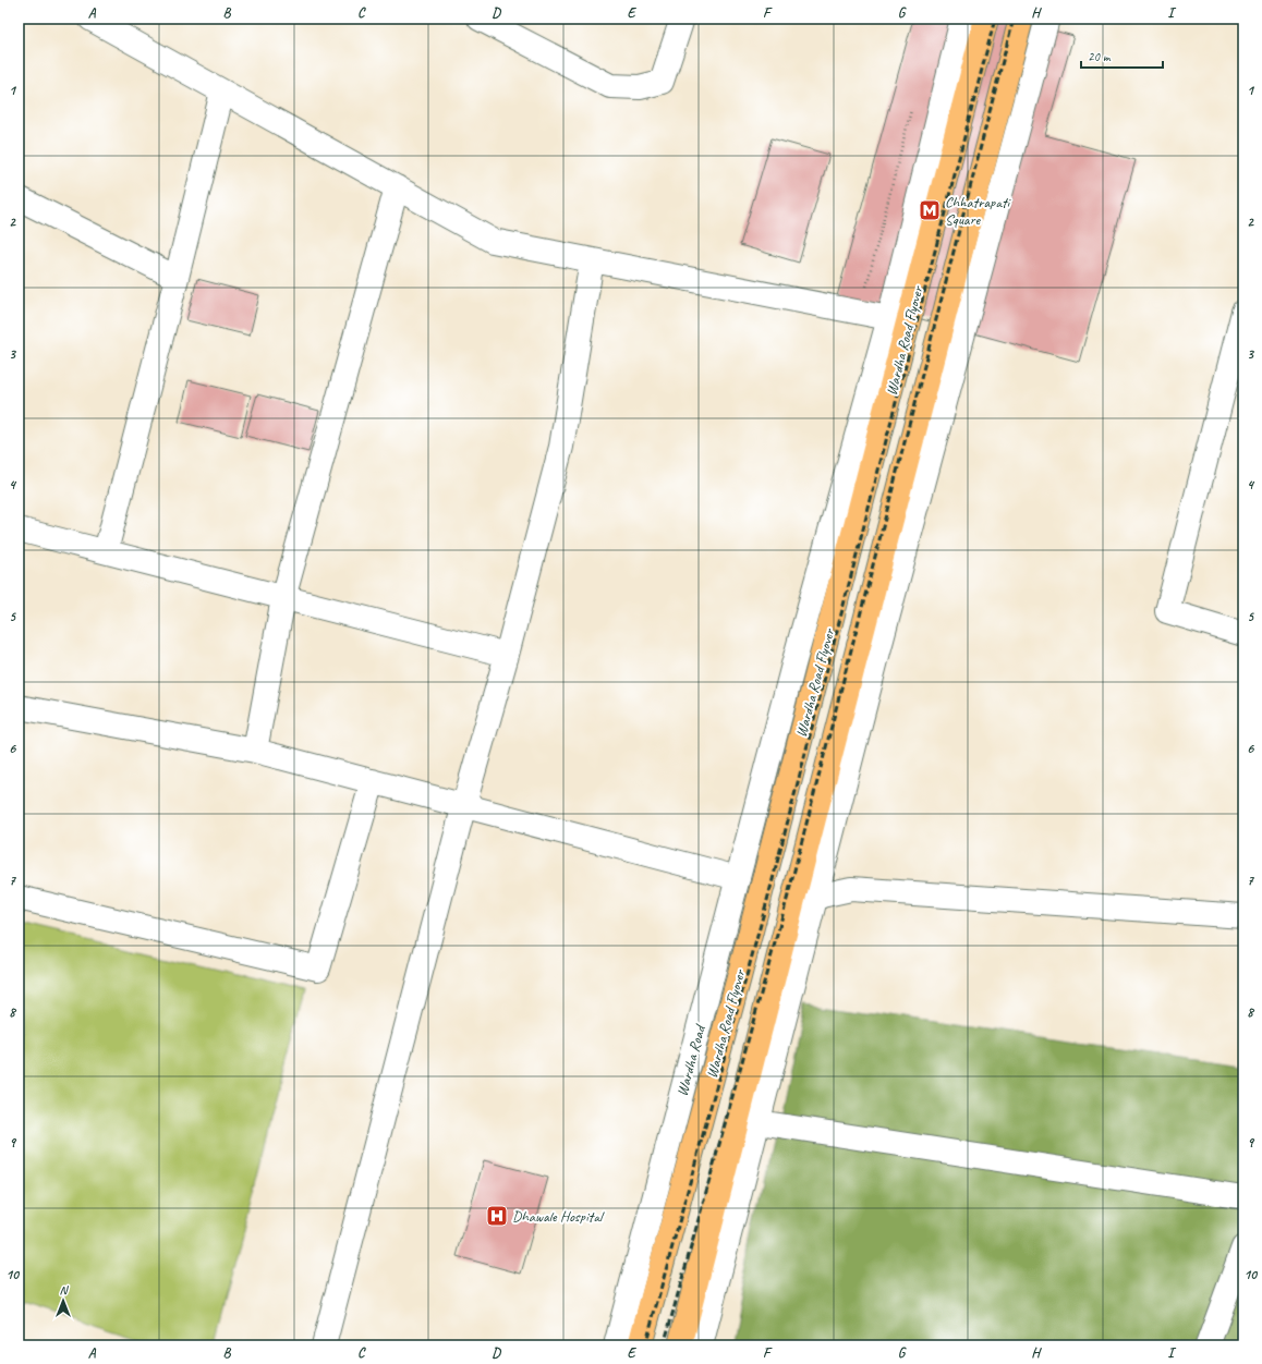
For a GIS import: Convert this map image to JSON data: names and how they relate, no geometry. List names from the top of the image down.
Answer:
{
  "streets": {
    "highway": ["Wardha Road Flyover"],
    "street": ["Wardha Road"]
  },
  "places": {
    "metro station": ["Chhatrapati Square"],
    "hospital": ["Dhawale Hospital"]
  },
  "scale_bar": "20 m",
  "north": "top",
  "grid": {
    "columns": [
      "A",
      "B",
      "C",
      "D",
      "E",
      "F",
      "G",
      "H",
      "I"
    ],
    "rows": [
      "1",
      "2",
      "3",
      "4",
      "5",
      "6",
      "7",
      "8",
      "9",
      "10"
    ]
  }
}
